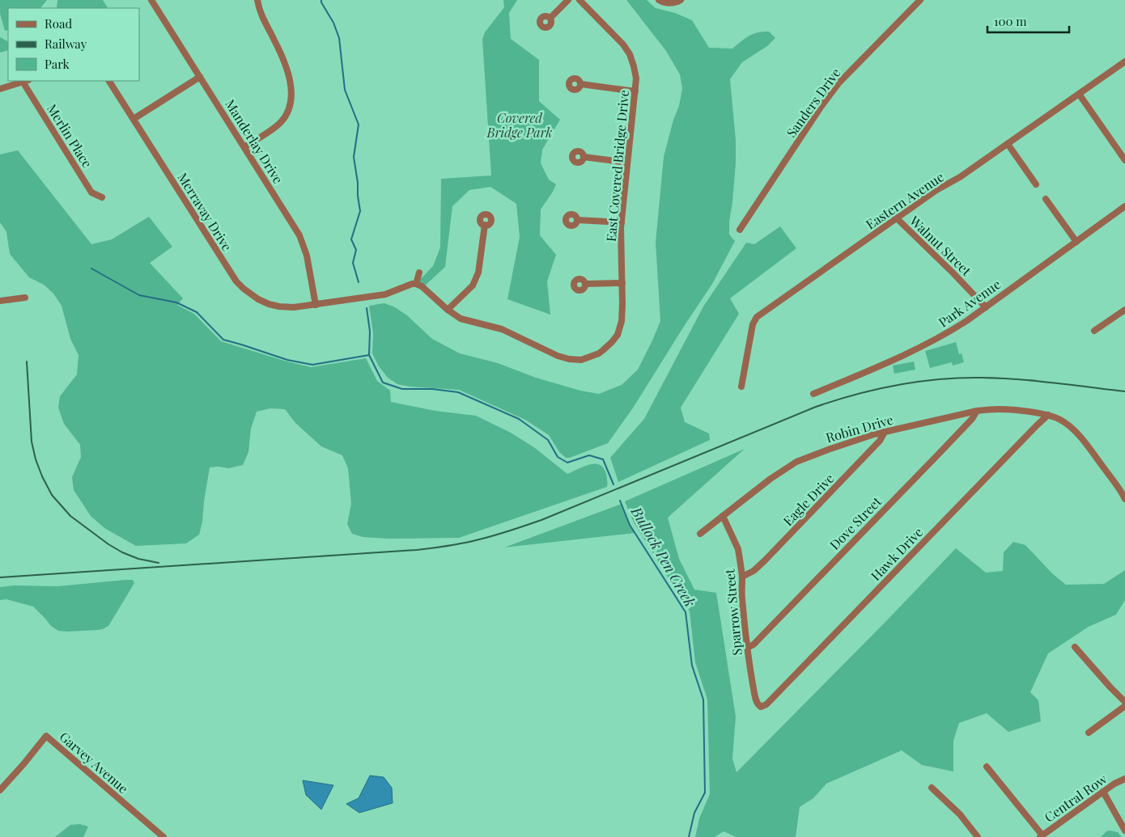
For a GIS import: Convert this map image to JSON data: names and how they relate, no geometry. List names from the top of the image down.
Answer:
{
  "streets": {
    "street": [
      "Sanders Drive",
      "Merlin Place",
      "Manderlay Drive",
      "East Covered Bridge Drive",
      "Eastern Avenue",
      "Merravay Drive",
      "Walnut Street",
      "Park Avenue",
      "Robin Drive",
      "Eagle Drive",
      "Dove Street",
      "Hawk Drive",
      "Sparrow Street",
      "Garvey Avenue",
      "Central Row"
    ]
  },
  "crossings": [
    ["Manderlay Drive", "Merravay Drive"],
    ["Eastern Avenue", "Walnut Street"],
    ["Walnut Street", "Park Avenue"],
    ["Robin Drive", "Eagle Drive"],
    ["Robin Drive", "Dove Street"],
    ["Robin Drive", "Hawk Drive"],
    ["Robin Drive", "Sparrow Street"],
    ["Eagle Drive", "Sparrow Street"],
    ["Dove Street", "Sparrow Street"],
    ["Hawk Drive", "Sparrow Street"]
  ],
  "water": ["Bullock Pen Creek"],
  "parks": ["Covered Bridge Park"],
  "legend": ["Road", "Railway", "Park"],
  "scale_bar": "100 m"
}
